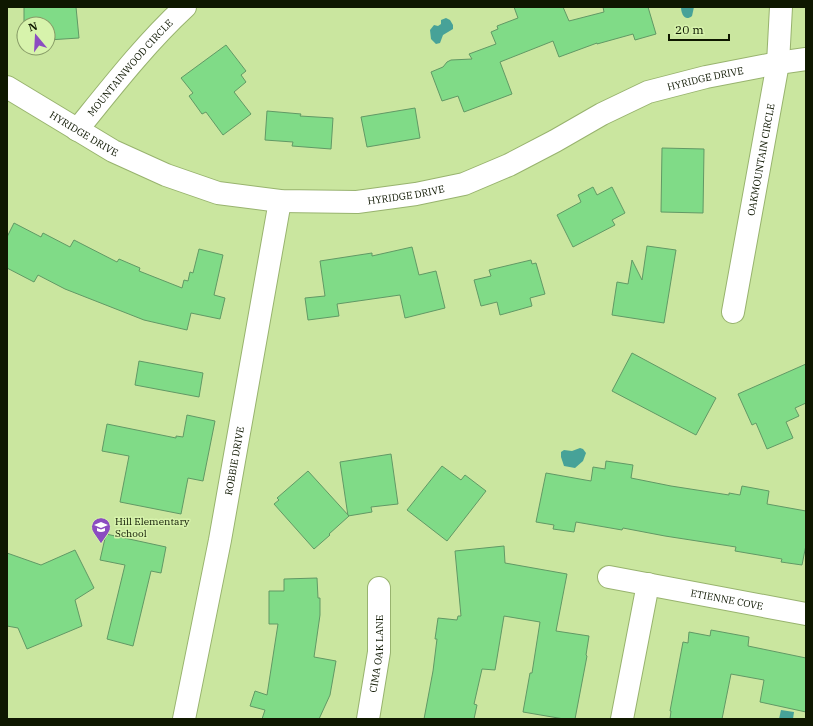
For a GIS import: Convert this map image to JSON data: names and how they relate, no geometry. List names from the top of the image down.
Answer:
{
  "streets": {
    "street": [
      "MOUNTAINWOOD CIRCLE",
      "HYRIDGE DRIVE",
      "OAKMOUNTAIN CIRCLE",
      "ROBBIE DRIVE",
      "ETIENNE COVE",
      "CIMA OAK LANE"
    ]
  },
  "crossings": [
    ["MOUNTAINWOOD CIRCLE", "HYRIDGE DRIVE"],
    ["HYRIDGE DRIVE", "OAKMOUNTAIN CIRCLE"],
    ["HYRIDGE DRIVE", "ROBBIE DRIVE"]
  ],
  "places": {
    "school or university": ["Hill Elementary School"]
  },
  "scale_bar": "20 m",
  "north": "top"
}
